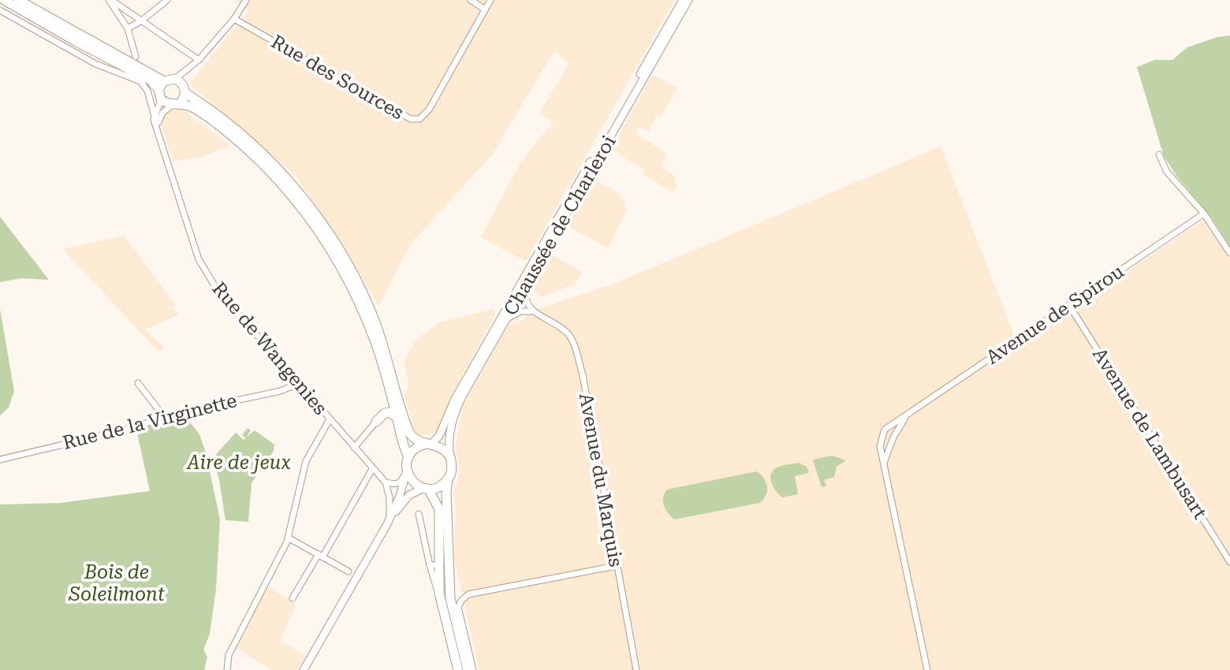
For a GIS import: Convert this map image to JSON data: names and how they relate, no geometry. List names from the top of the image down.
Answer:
{
  "streets": {
    "main road": ["Chaussée de Charleroi"],
    "street": [
      "Rue des Sources",
      "Avenue de Spirou",
      "Rue de Wangenies",
      "Rue de la Virginette",
      "Avenue de Lambusart",
      "Avenue du Marquis"
    ]
  },
  "crossings": [
    ["Avenue de Spirou", "Avenue de Lambusart"],
    ["Rue de Wangenies", "Rue de la Virginette"]
  ],
  "parks": ["Aire de jeux", "Bois de Soleilmont"]
}
